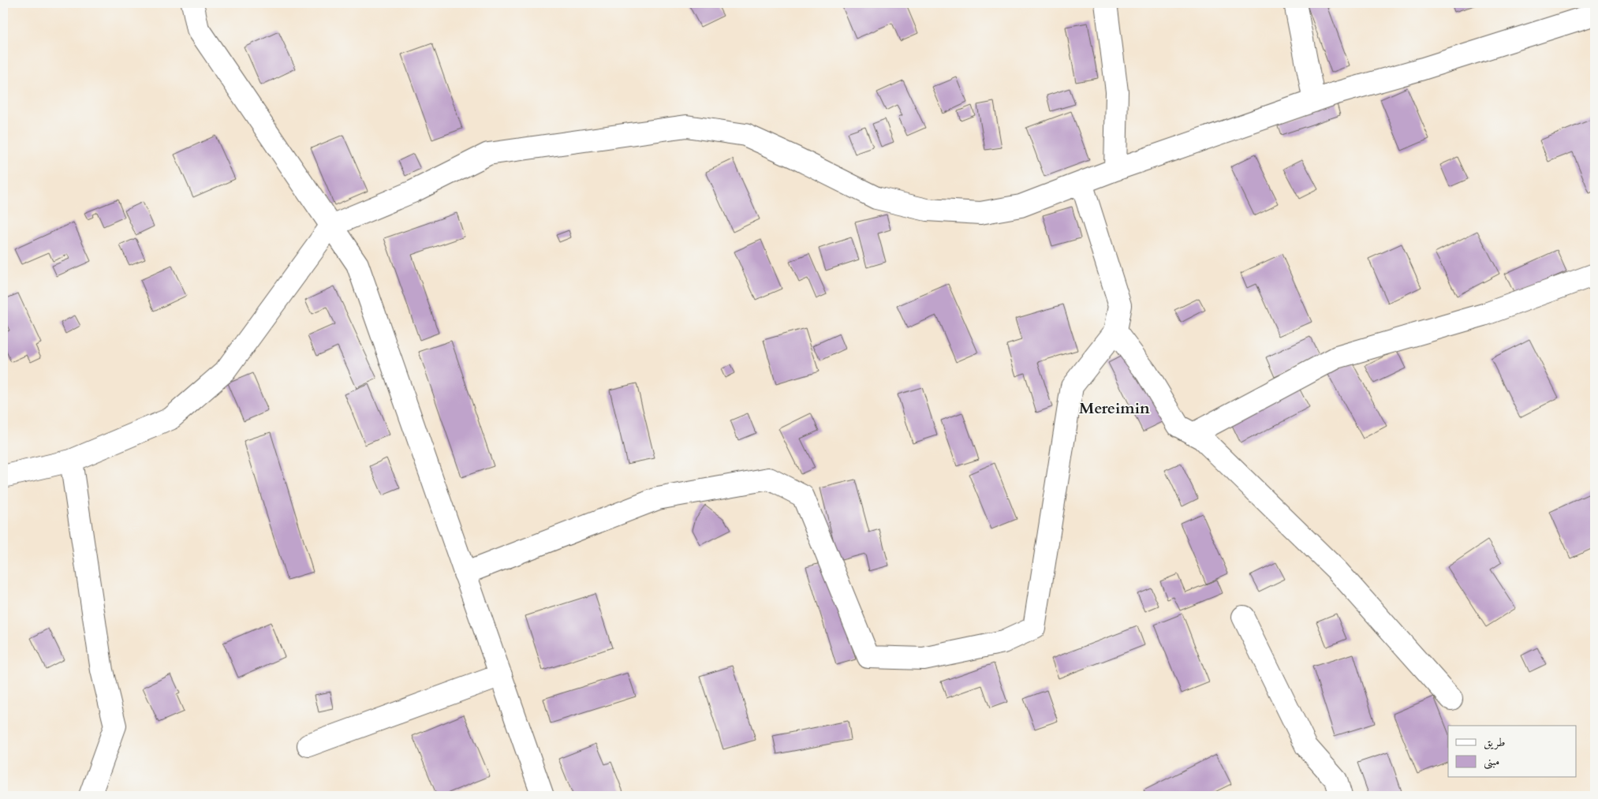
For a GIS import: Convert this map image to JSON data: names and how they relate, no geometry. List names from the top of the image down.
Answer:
{
  "districts": ["Mereimin"],
  "legend": ["طريق", "مبنى"]
}
